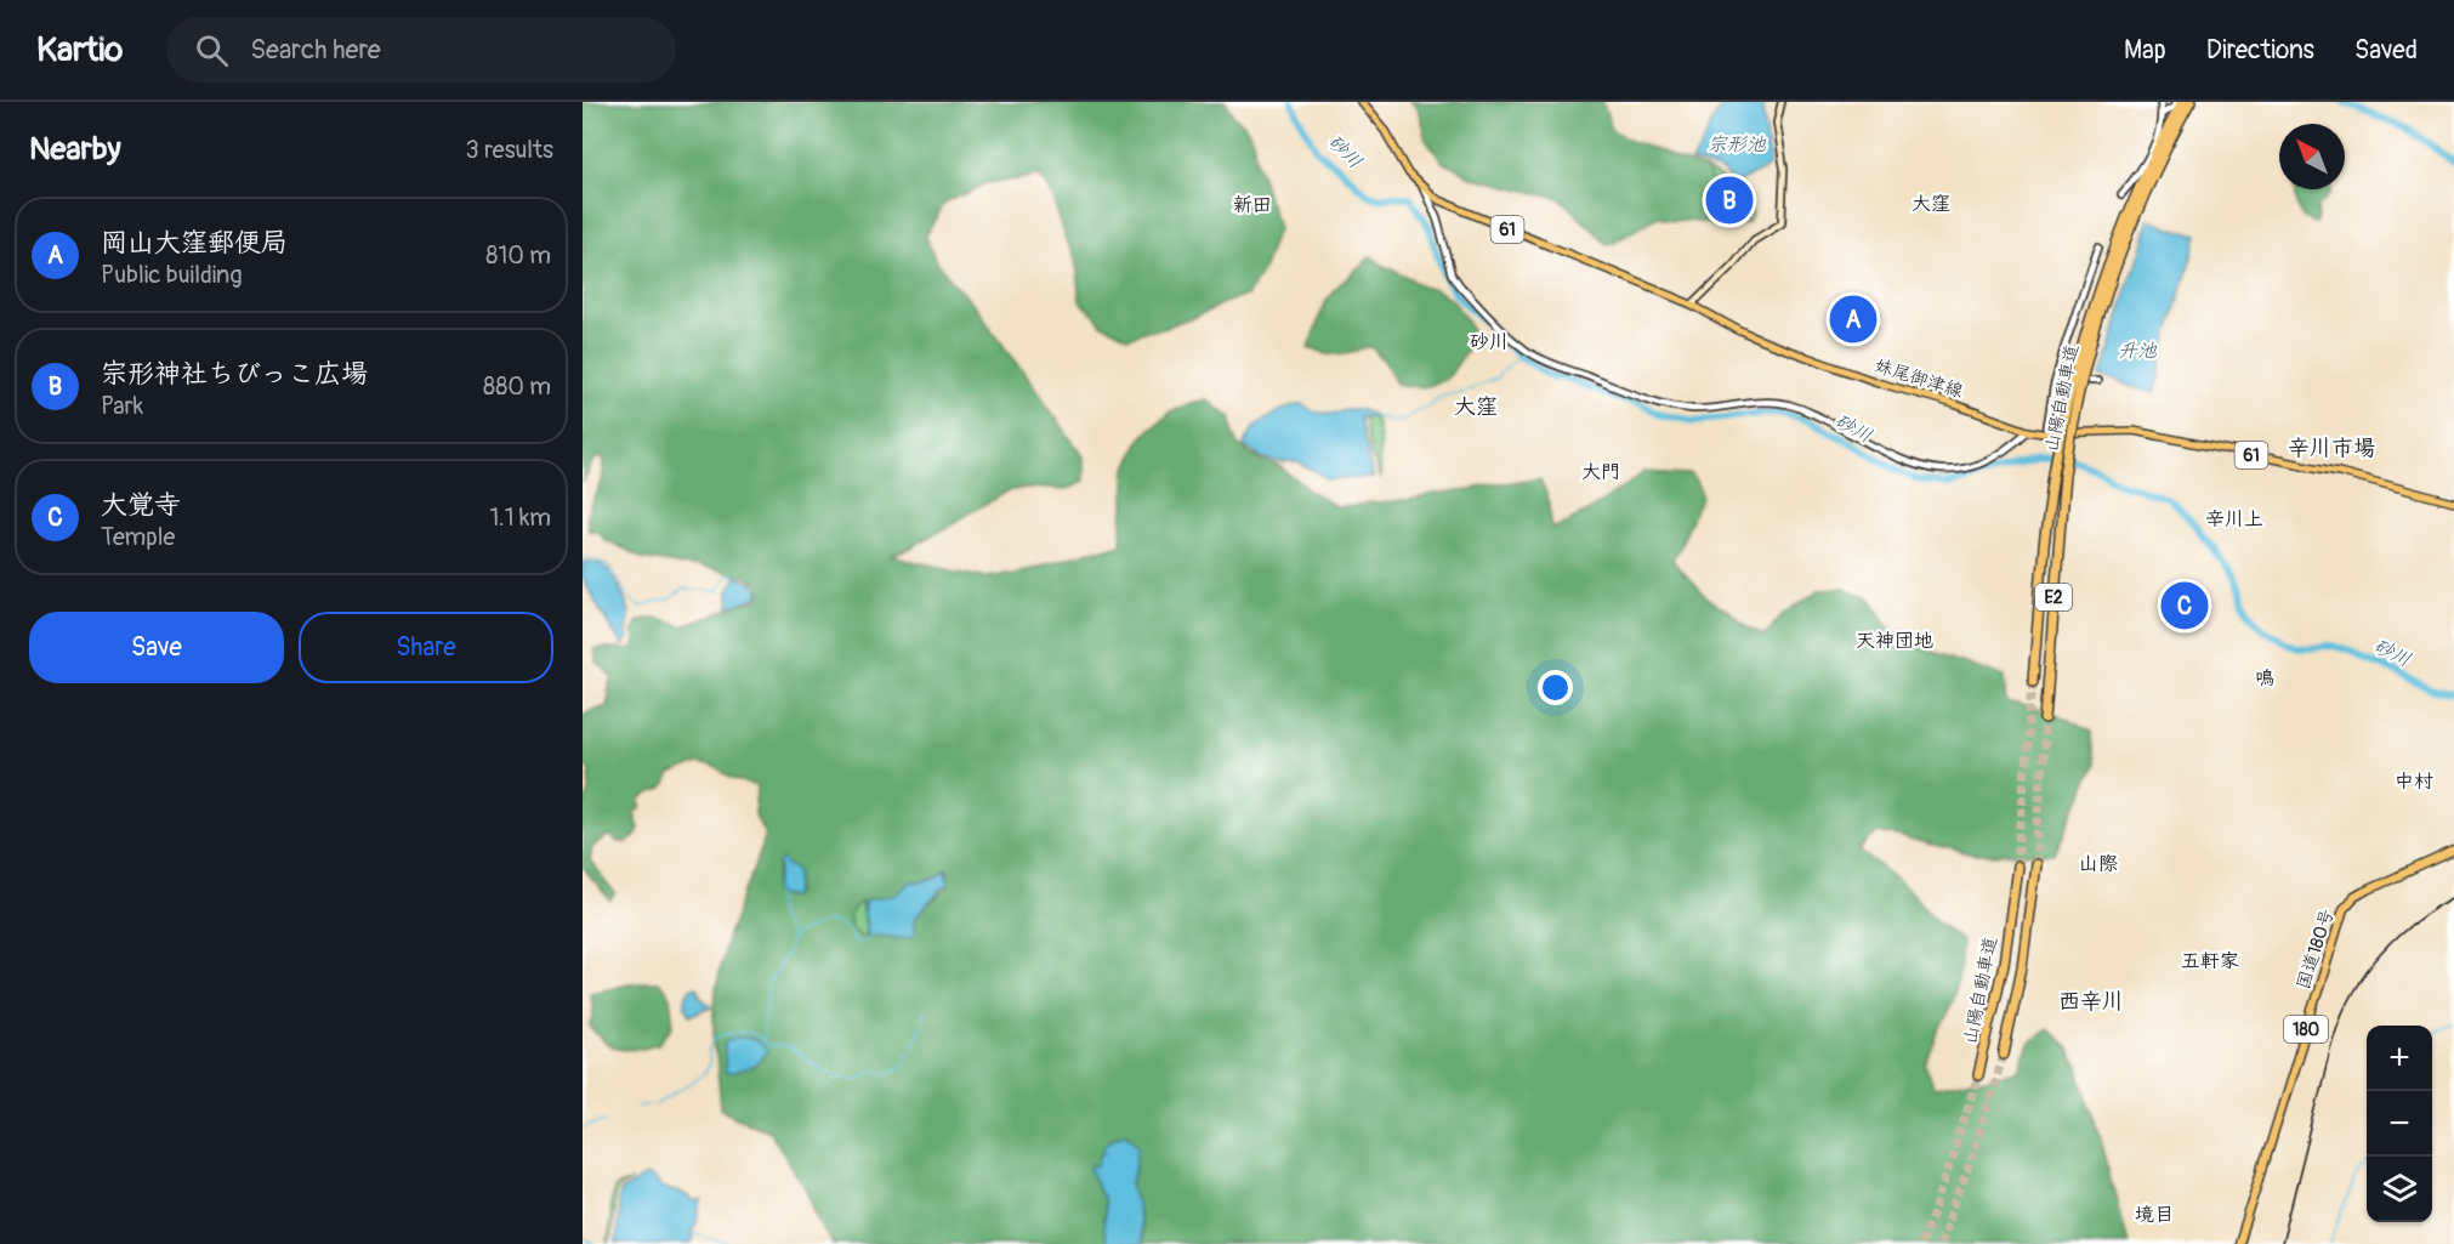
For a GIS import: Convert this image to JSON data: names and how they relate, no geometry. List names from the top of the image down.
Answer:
{
  "streets": {
    "highway": [
      "山陽自動車道",
      "E2",
      "国道180号",
      "180"
    ],
    "main road": ["61", "妹尾御津線"]
  },
  "districts": [
    "大窪",
    "新田",
    "砂川",
    "大窪",
    "辛川市場",
    "大門",
    "辛川上",
    "天神団地",
    "鳴",
    "中村",
    "山際",
    "五軒家",
    "西辛川",
    "境目"
  ],
  "water": ["宗形池", "砂川", "升池"],
  "north": "top left",
  "page": {
    "header": "Kartio",
    "search": "Search here",
    "nav": ["Map", "Directions", "Saved"],
    "heading": ["Nearby", "3 results"],
    "pins": ["B", "A", "C"],
    "list": [
      {
        "mark": "A",
        "name": "岡山大窪郵便局",
        "note": "Public building",
        "value": "810 m"
      },
      {
        "mark": "B",
        "name": "宗形神社ちびっこ広場",
        "note": "Park",
        "value": "880 m"
      },
      {
        "mark": "C",
        "name": "大覚寺",
        "note": "Temple",
        "value": "1.1 km"
      }
    ],
    "buttons": ["Save", "Share"],
    "map_buttons": ["+", "−"]
  }
}
